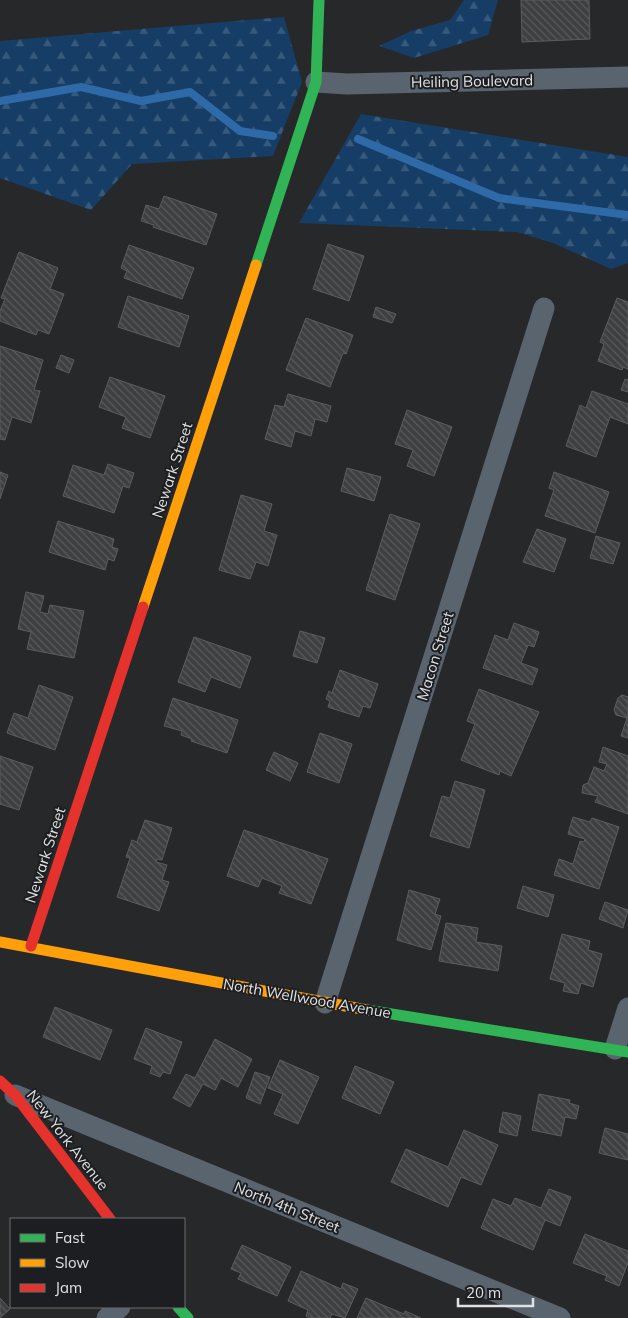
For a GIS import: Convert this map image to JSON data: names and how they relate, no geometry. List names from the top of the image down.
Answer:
{
  "streets": {
    "street": [
      "Heiling Boulevard",
      "Newark Street",
      "Macon Street",
      "North Wellwood Avenue",
      "New York Avenue",
      "North 4th Street"
    ]
  },
  "crossings": [
    ["Heiling Boulevard", "Newark Street"],
    ["Newark Street", "North Wellwood Avenue"],
    ["Macon Street", "North Wellwood Avenue"],
    ["New York Avenue", "North 4th Street"]
  ],
  "legend": ["Fast", "Slow", "Jam"],
  "scale_bar": "20 m"
}
